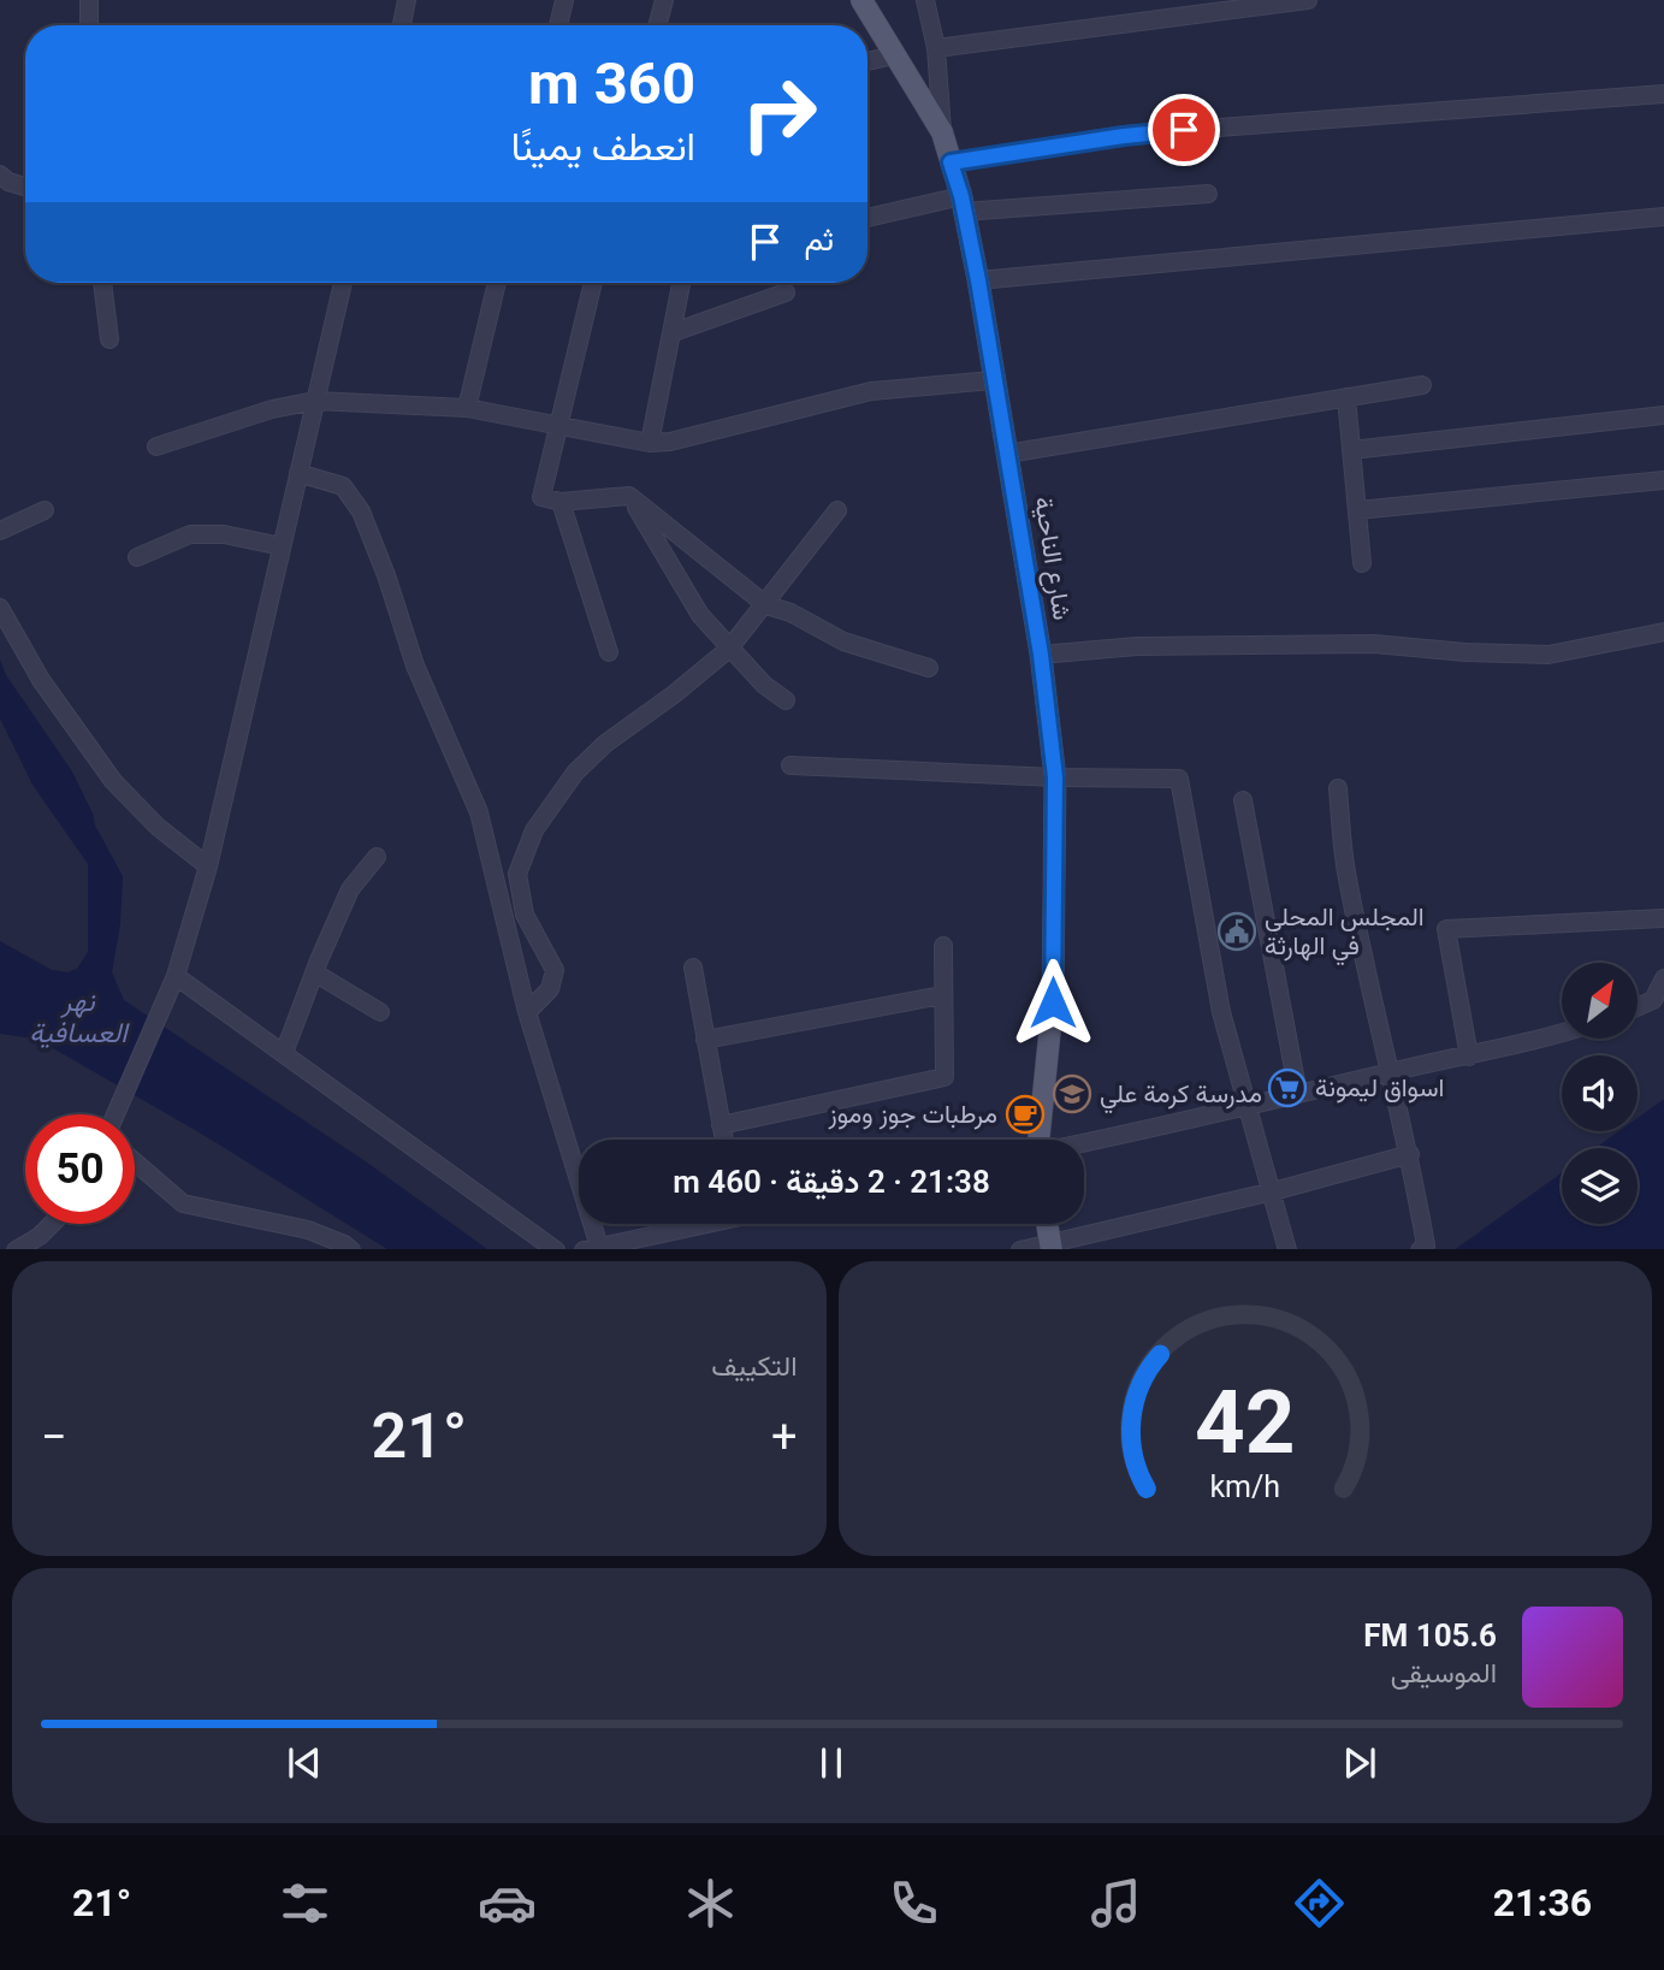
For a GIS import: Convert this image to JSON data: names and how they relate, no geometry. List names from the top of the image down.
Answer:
{
  "streets": {
    "main road": ["شارع الناحية"]
  },
  "water": ["نهر العسافية"],
  "places": {
    "public building": ["المجلس المحلي في الهارثة"],
    "supermarket": ["اسواق ليمونة"],
    "school or university": ["مدرسة كرمة علي"],
    "cafe": ["مرطبات جوز وموز"]
  },
  "north": "top right",
  "page": {
    "turn": ["360 m", "انعطف يمينًا"],
    "then": "ثم",
    "limit": "50",
    "trip": "21:38 · 2 دقيقة · 460 m",
    "tile": "التكييف",
    "heat": ["−", "21°", "+"],
    "song": ["105.6 FM", "الموسيقى"],
    "tabs": ["21:36", "21°"],
    "gauge": ["42", "km/h"]
  }
}
